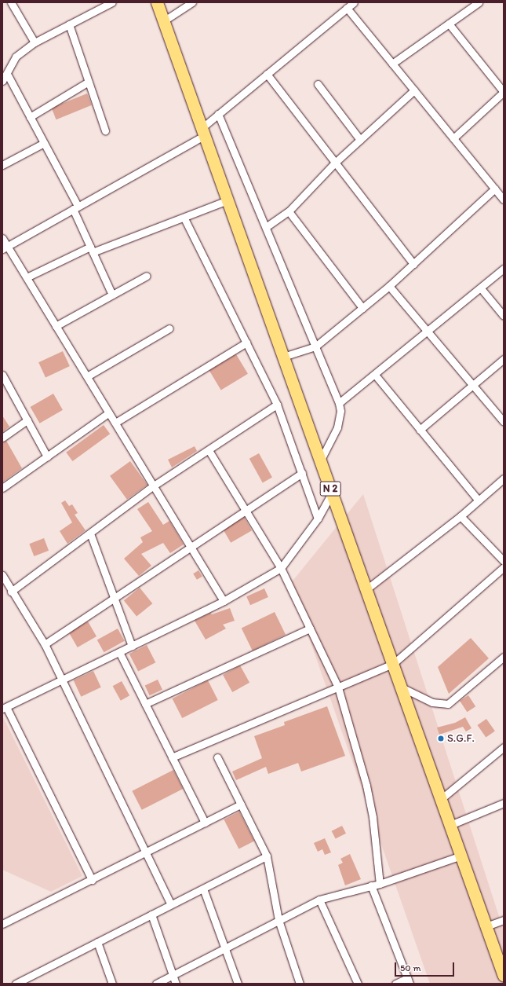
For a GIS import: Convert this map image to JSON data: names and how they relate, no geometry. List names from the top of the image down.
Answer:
{
  "streets": {
    "highway": ["N 2"]
  },
  "places": ["S.G.F."],
  "scale_bar": "50 m"
}
